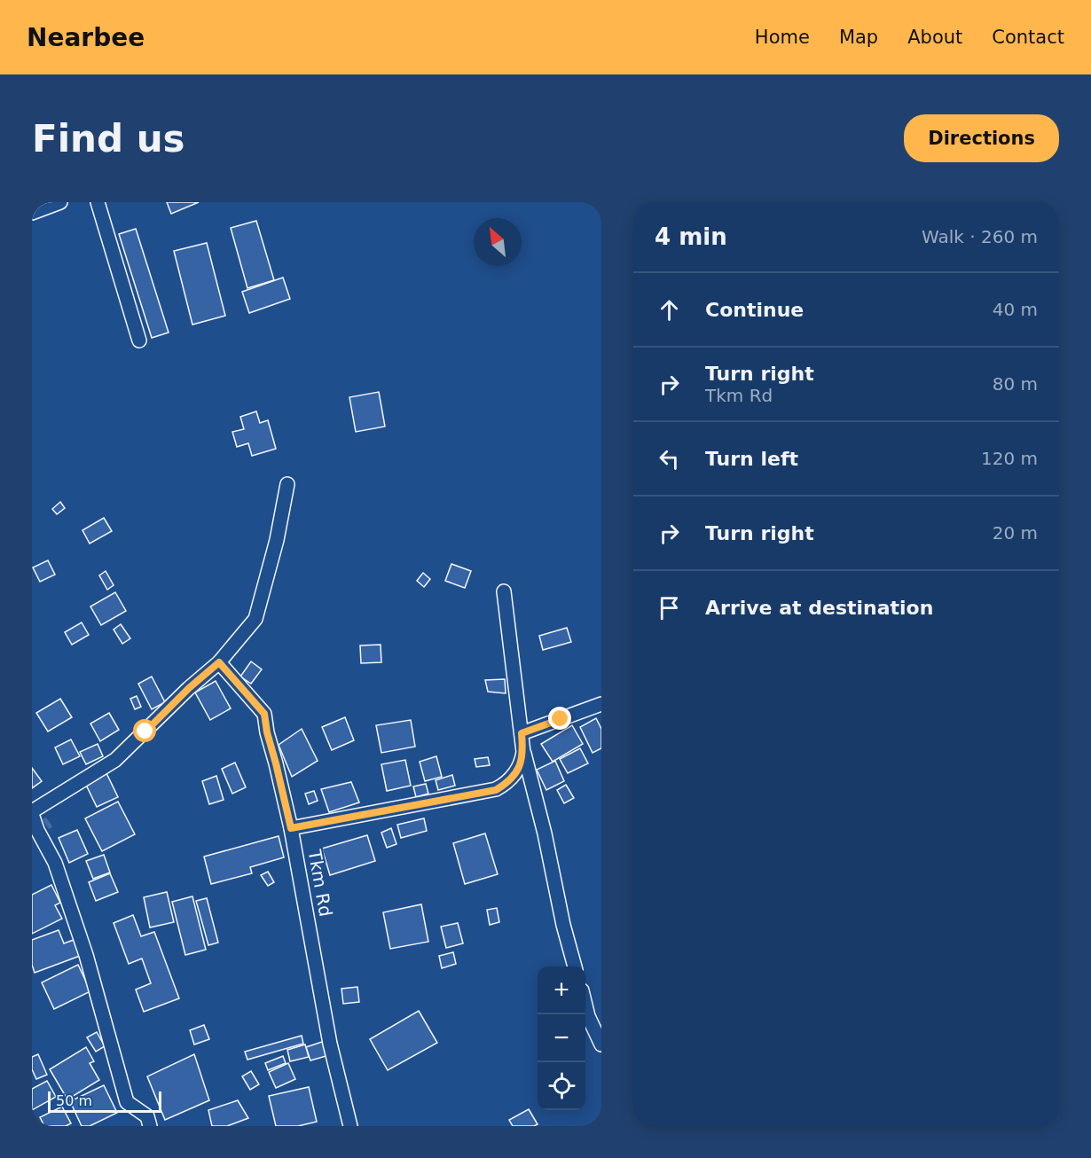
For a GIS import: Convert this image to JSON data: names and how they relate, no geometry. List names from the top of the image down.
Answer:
{
  "streets": {
    "street": ["Tkm Rd"]
  },
  "scale_bar": "50 m",
  "north": "top left",
  "page": {
    "header": "Nearbee",
    "nav": [
      "Home",
      "Map",
      "About",
      "Contact"
    ],
    "buttons": "Directions",
    "title": "Find us",
    "heading": ["4 min", "Walk · 260 m"],
    "list": [
      ["Continue", "40 m"],
      ["Turn right", "Tkm Rd", "80 m"],
      ["Turn left", "120 m"],
      ["Turn right", "20 m"],
      "Arrive at destination"
    ],
    "map_buttons": ["+", "−"],
    "scale": "50 m"
  }
}
